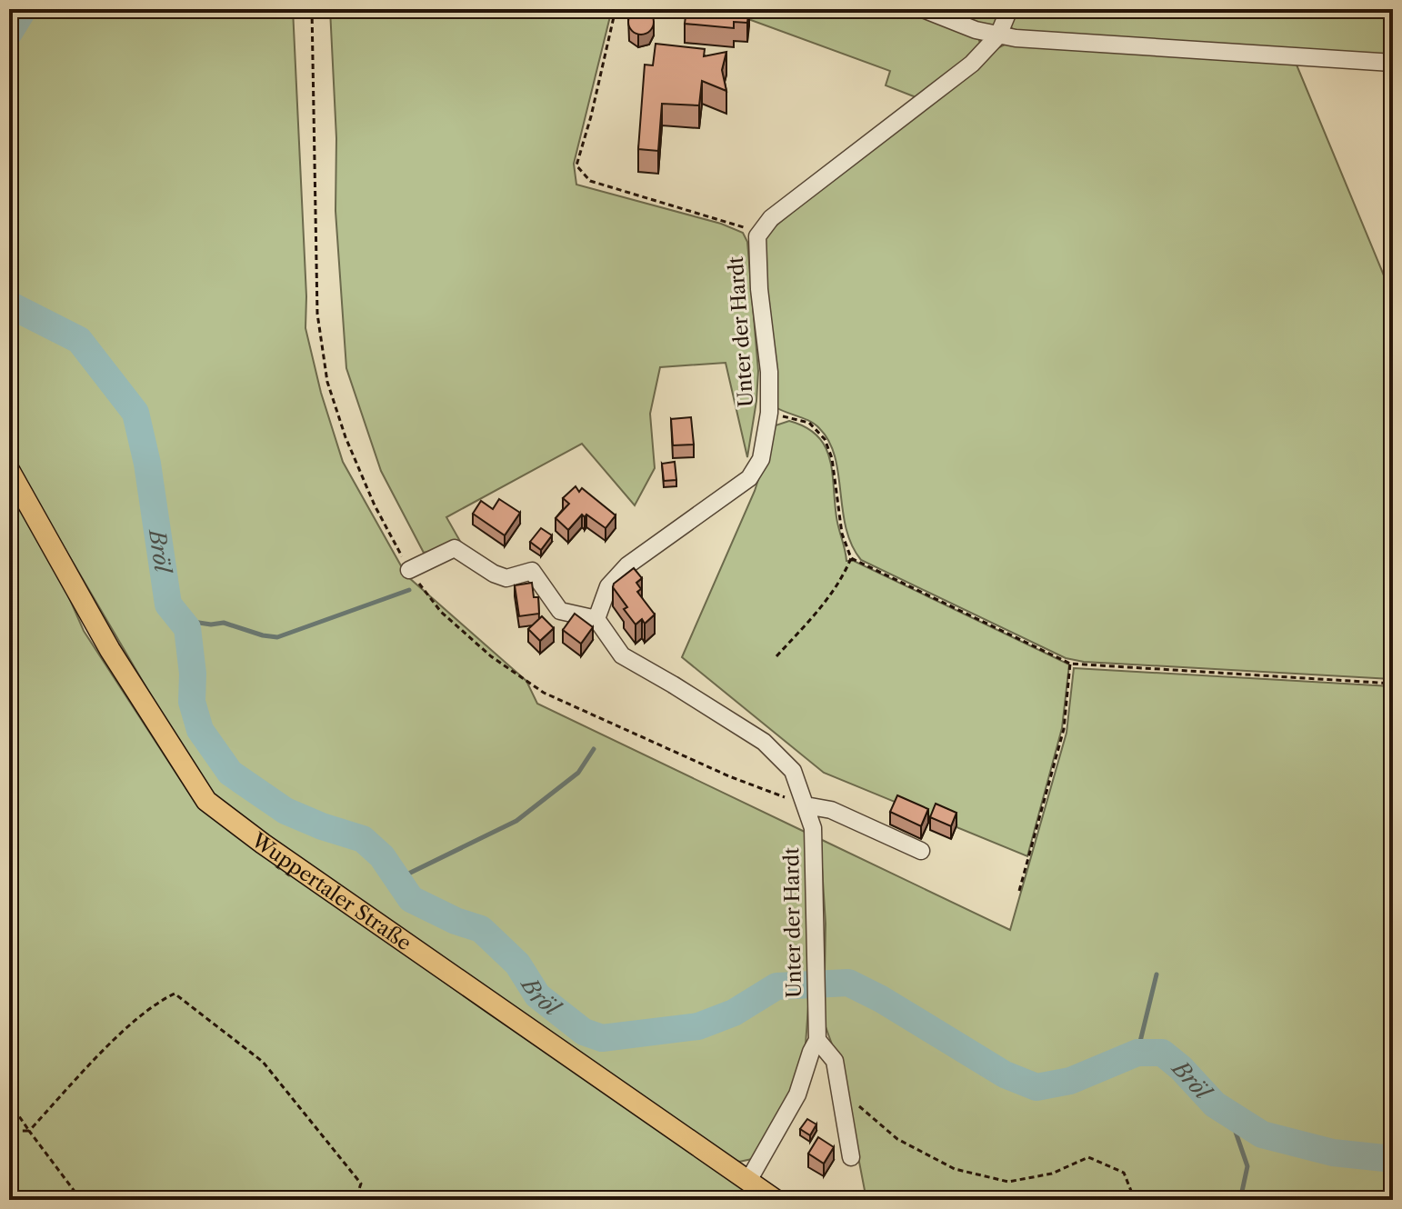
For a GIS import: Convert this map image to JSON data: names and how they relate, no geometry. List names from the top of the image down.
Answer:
{
  "streets": {
    "main road": ["Wuppertaler Straße"],
    "street": ["Unter der Hardt"]
  },
  "crossings": [
    ["Unter der Hardt", "Wuppertaler Straße"]
  ],
  "water": ["Bröl"]
}
